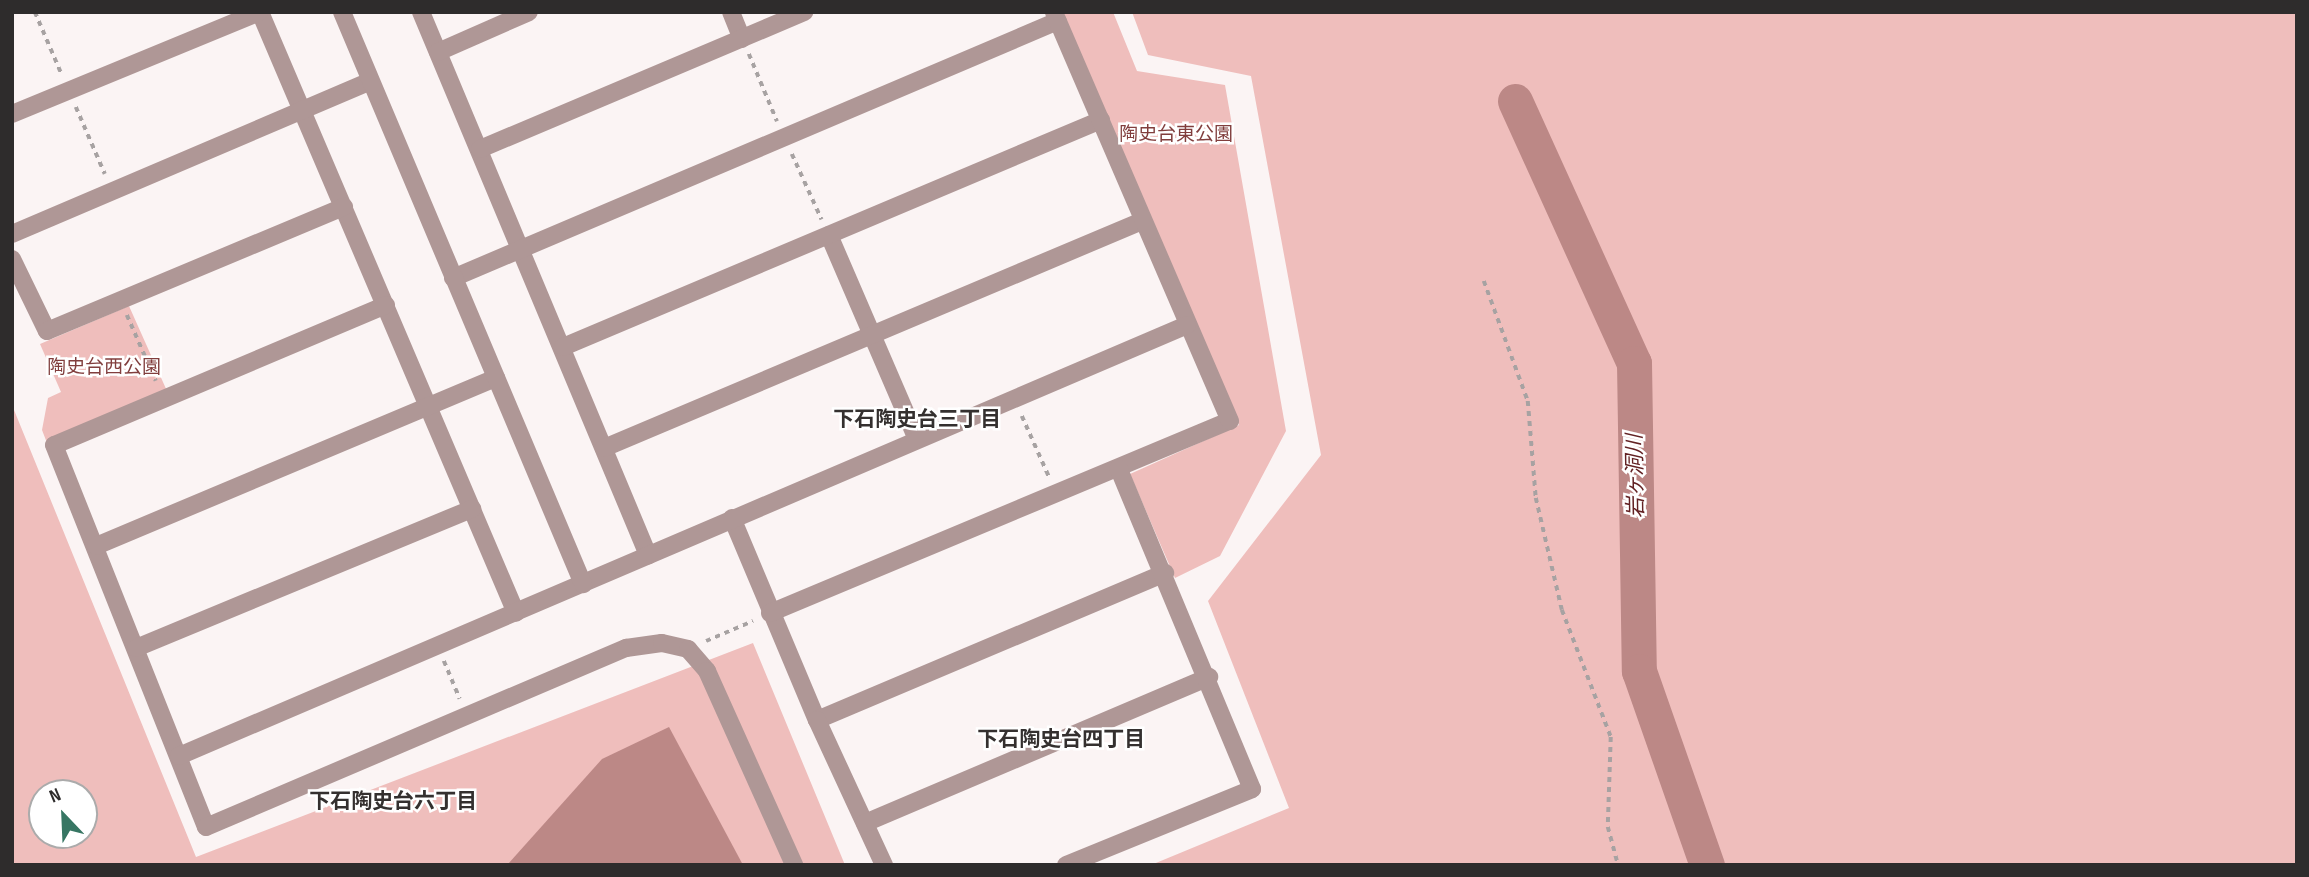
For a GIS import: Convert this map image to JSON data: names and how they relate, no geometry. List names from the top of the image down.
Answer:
{
  "districts": ["下石陶史台三丁目", "下石陶史台四丁目", "下石陶史台六丁目"],
  "water": ["岩ヶ洞川"],
  "parks": ["陶史台東公園", "陶史台西公園"],
  "north": "top left"
}
